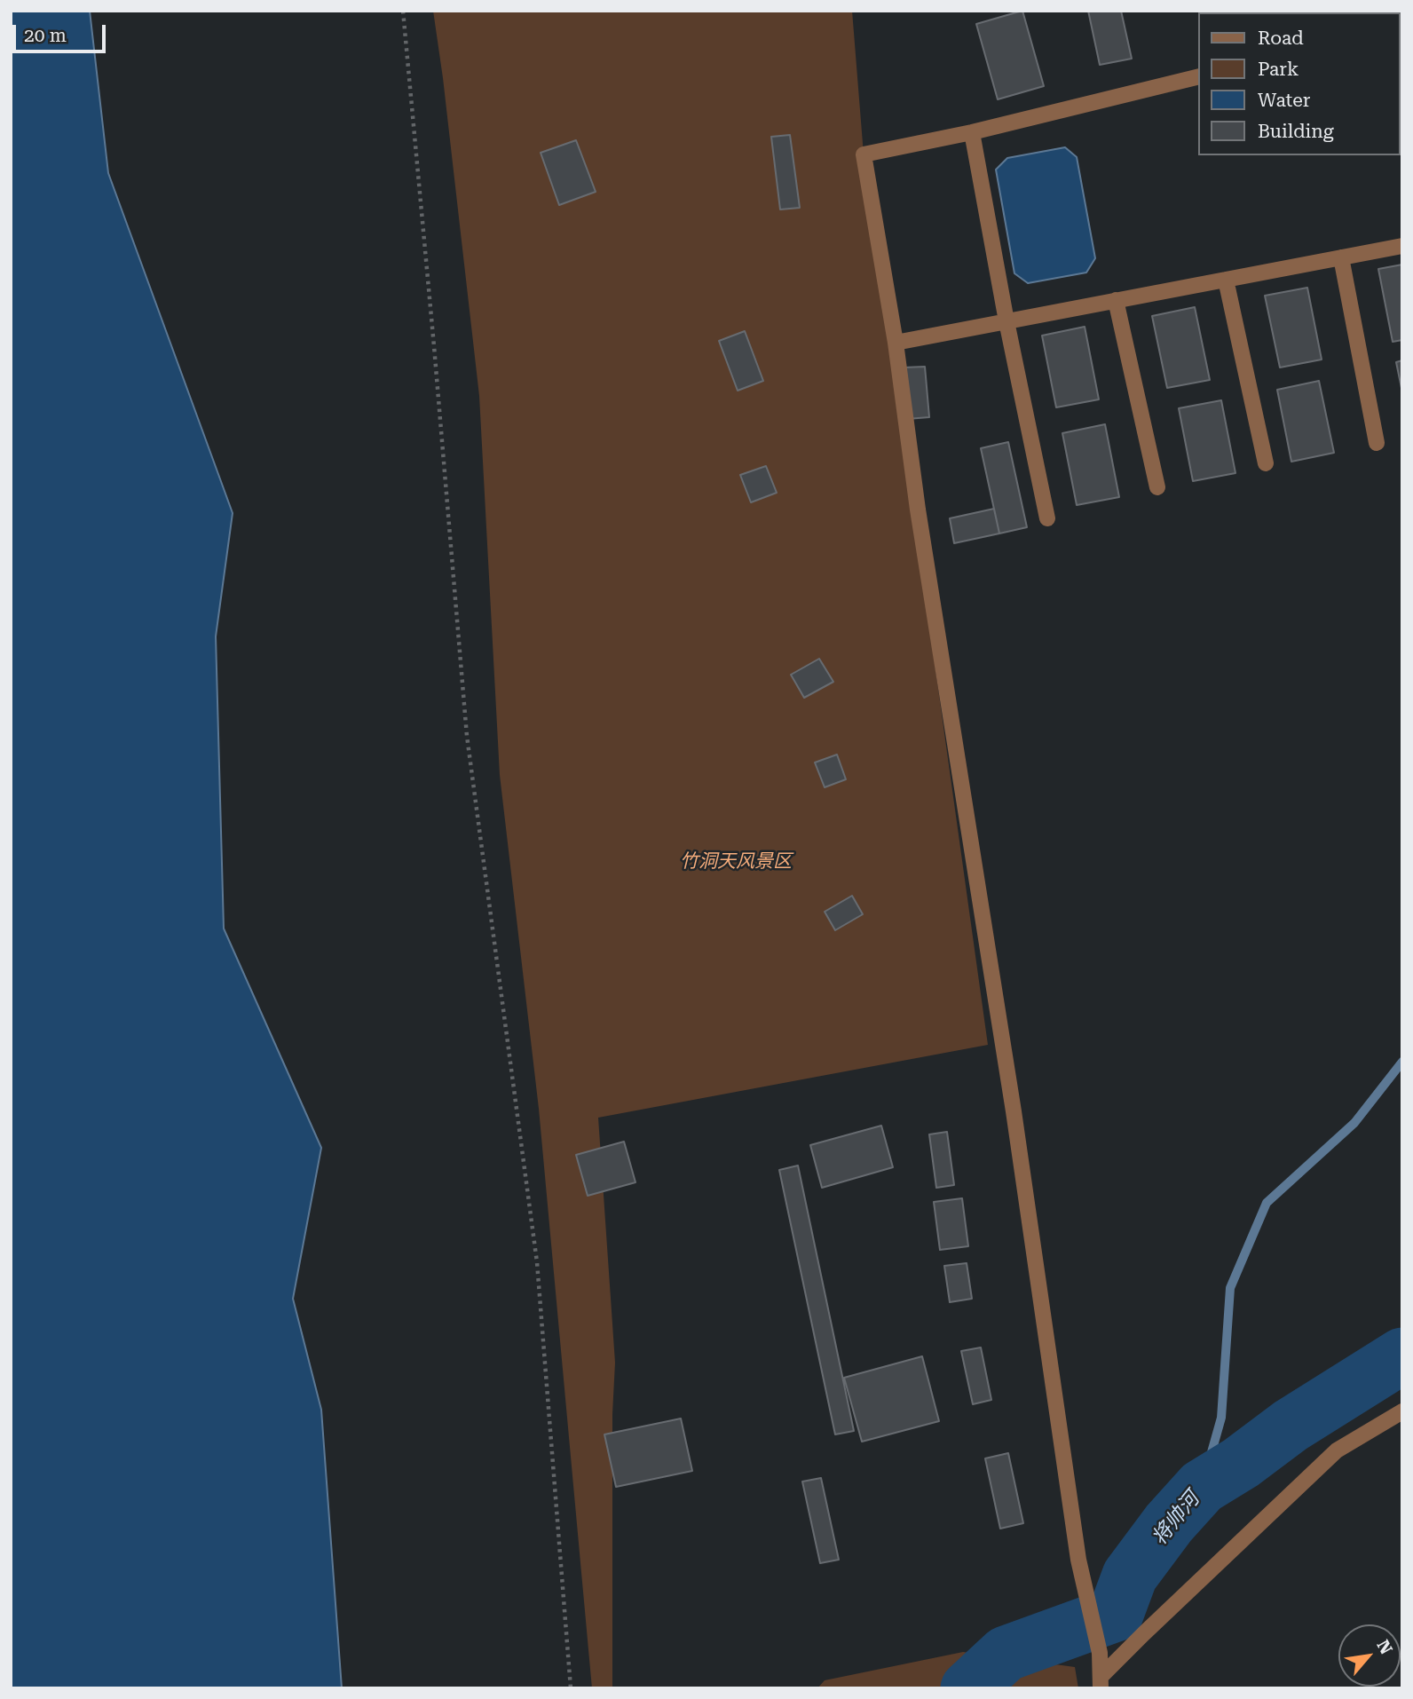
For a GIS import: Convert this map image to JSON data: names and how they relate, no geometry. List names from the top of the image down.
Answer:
{
  "water": ["将帅河"],
  "parks": ["竹洞天风景区"],
  "legend": [
    "Road",
    "Park",
    "Water",
    "Building"
  ],
  "scale_bar": "20 m",
  "north": "top right"
}
